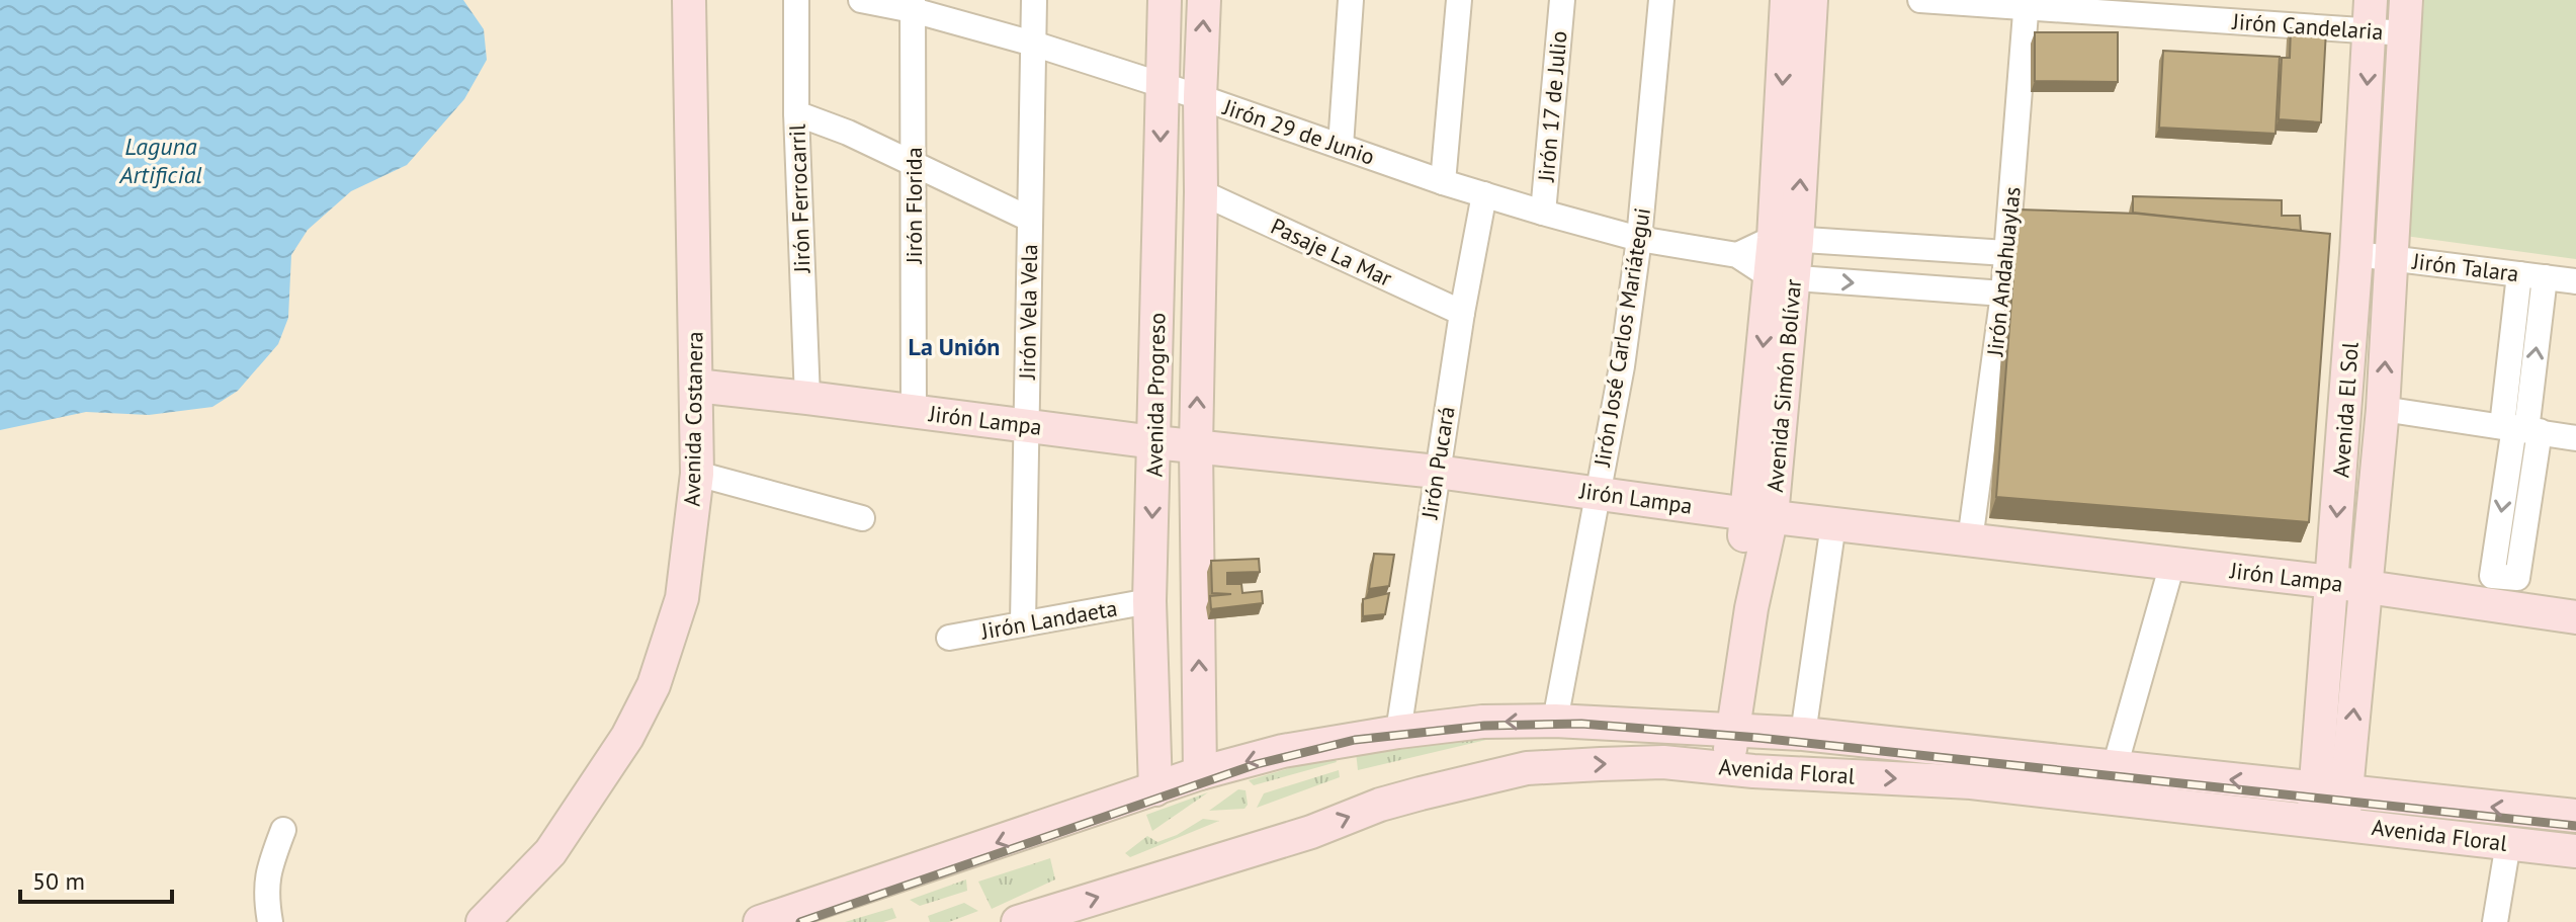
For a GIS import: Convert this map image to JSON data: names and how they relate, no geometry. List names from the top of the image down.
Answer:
{
  "streets": {
    "street": [
      "Jirón Candelaria",
      "Jirón 17 de Julio",
      "Jirón 29 de Junio",
      "Jirón Ferrocarril",
      "Jirón Florida",
      "Pasaje La Mar",
      "Jirón Talara",
      "Jirón Andahuaylas",
      "Jirón Vela Vela",
      "Jirón José Carlos Mariátegui",
      "Avenida Simón Bolívar",
      "Avenida Progreso",
      "Avenida El Sol",
      "Avenida Costanera",
      "Jirón Lampa",
      "Jirón Pucará",
      "Jirón Landaeta",
      "Avenida Floral"
    ]
  },
  "crossings": [
    ["Jirón Candelaria", "Jirón Andahuaylas"],
    ["Jirón Candelaria", "Avenida El Sol"],
    ["Jirón 17 de Julio", "Jirón 29 de Junio"],
    ["Jirón 29 de Junio", "Jirón Florida"],
    ["Jirón 29 de Junio", "Jirón Andahuaylas"],
    ["Jirón 29 de Junio", "Jirón Vela Vela"],
    ["Jirón 29 de Junio", "Jirón José Carlos Mariátegui"],
    ["Jirón 29 de Junio", "Avenida Simón Bolívar"],
    ["Jirón 29 de Junio", "Avenida Progreso"],
    ["Jirón 29 de Junio", "Jirón Pucará"],
    ["Jirón Ferrocarril", "Jirón Lampa"],
    ["Jirón Florida", "Jirón Lampa"],
    ["Pasaje La Mar", "Avenida Progreso"],
    ["Pasaje La Mar", "Jirón Pucará"],
    ["Jirón Talara", "Avenida El Sol"],
    ["Jirón Andahuaylas", "Jirón Lampa"],
    ["Jirón Vela Vela", "Jirón Lampa"],
    ["Jirón Vela Vela", "Jirón Landaeta"],
    ["Jirón José Carlos Mariátegui", "Jirón Lampa"],
    ["Jirón José Carlos Mariátegui", "Avenida Floral"],
    ["Avenida Simón Bolívar", "Jirón Lampa"],
    ["Avenida Simón Bolívar", "Avenida Floral"],
    ["Avenida Progreso", "Jirón Lampa"],
    ["Avenida Progreso", "Jirón Landaeta"],
    ["Avenida Progreso", "Avenida Floral"],
    ["Avenida El Sol", "Jirón Lampa"],
    ["Avenida El Sol", "Avenida Floral"],
    ["Avenida Costanera", "Jirón Lampa"],
    ["Jirón Lampa", "Jirón Pucará"],
    ["Jirón Pucará", "Avenida Floral"]
  ],
  "districts": ["La Unión"],
  "water": ["Laguna Artificial"],
  "scale_bar": "50 m"
}
